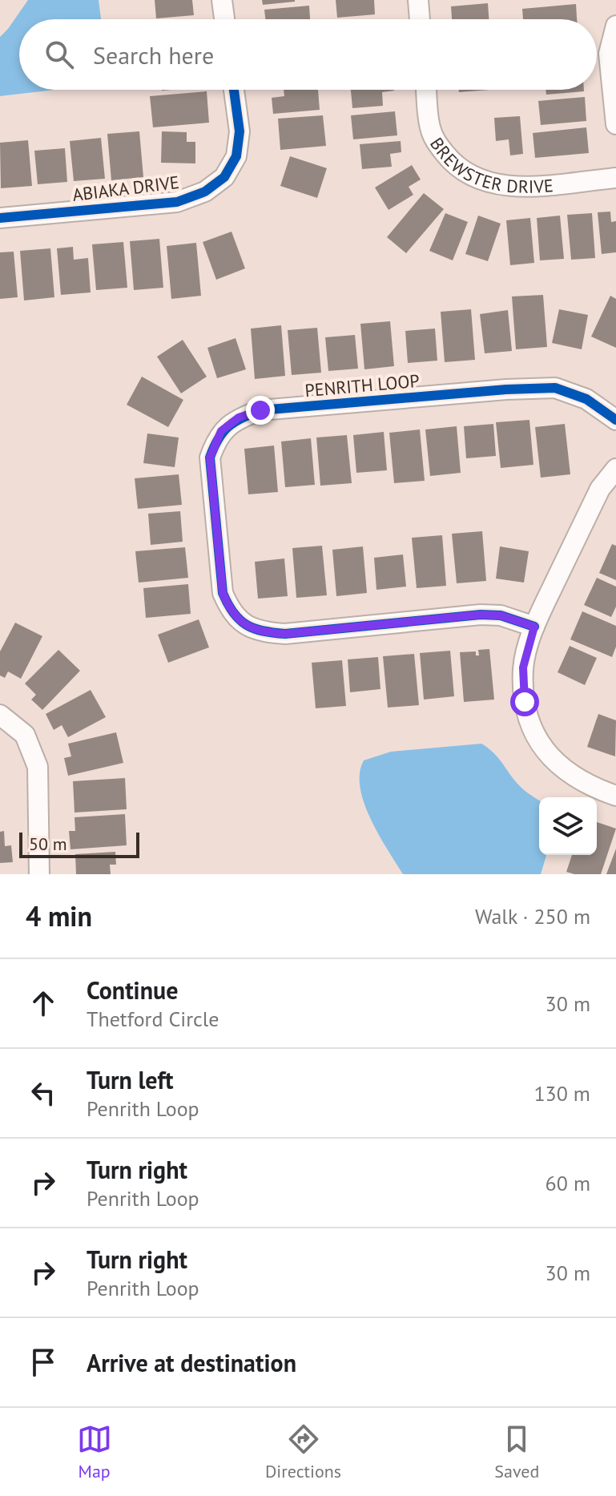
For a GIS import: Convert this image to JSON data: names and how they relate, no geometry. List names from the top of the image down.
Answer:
{
  "streets": {
    "street": ["BREWSTER DRIVE", "ABIAKA DRIVE", "PENRITH LOOP"]
  },
  "scale_bar": "50 m",
  "page": {
    "search": "Search here",
    "scale": "50 m",
    "heading": ["4 min", "Walk · 250 m"],
    "list": [
      ["Continue", "Thetford Circle", "30 m"],
      ["Turn left", "Penrith Loop", "130 m"],
      ["Turn right", "Penrith Loop", "60 m"],
      ["Turn right", "Penrith Loop", "30 m"],
      "Arrive at destination"
    ],
    "nav": ["Map", "Directions", "Saved"]
  }
}
